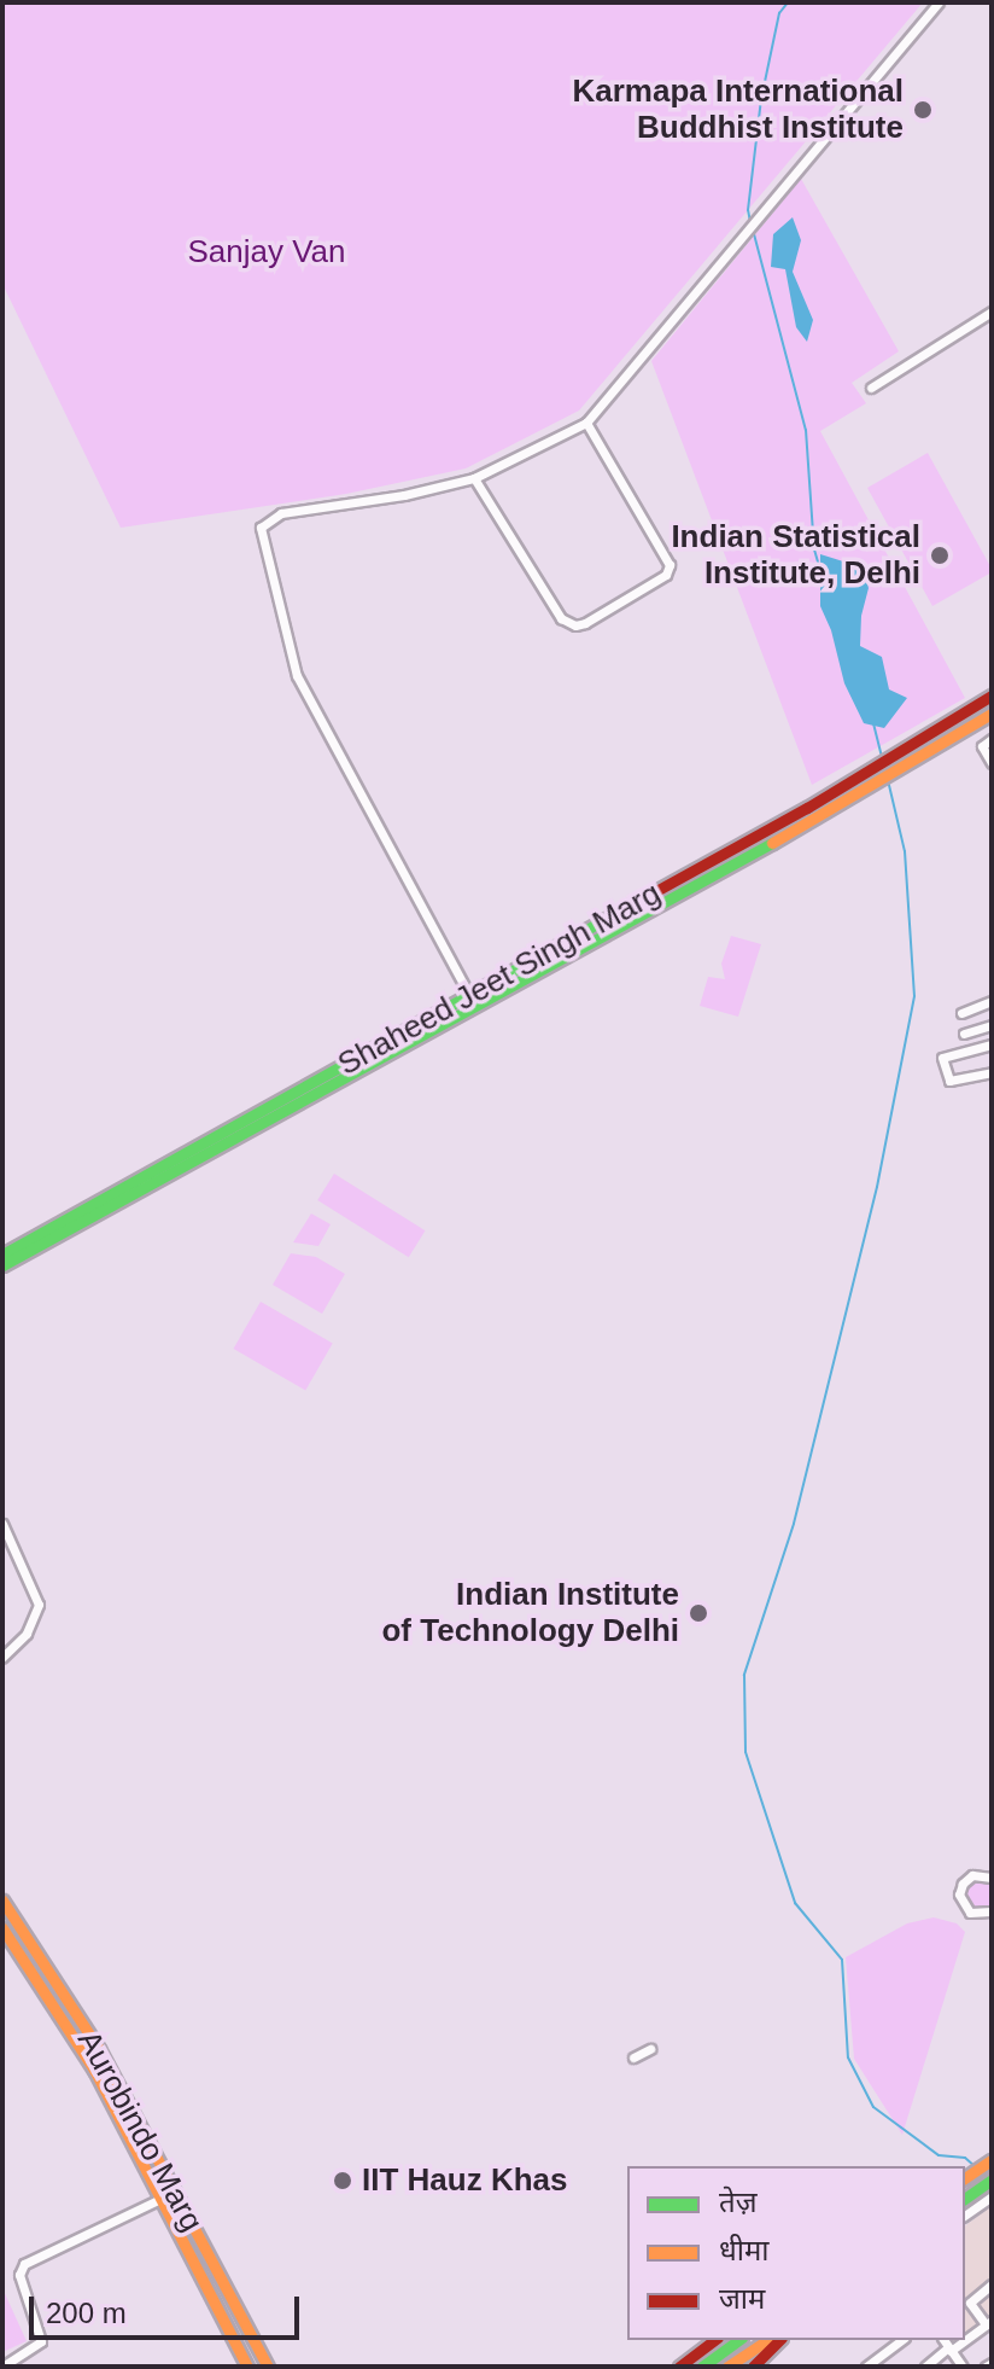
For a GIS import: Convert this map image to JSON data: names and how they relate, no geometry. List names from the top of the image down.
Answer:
{
  "streets": {
    "main road": ["Shaheed Jeet Singh Marg", "Aurobindo Marg"]
  },
  "parks": ["Sanjay Van"],
  "places": [
    "Karmapa International Buddhist Institute",
    "Indian Statistical Institute, Delhi",
    "Indian Institute of Technology Delhi",
    "IIT Hauz Khas"
  ],
  "legend": ["तेज़", "धीमा", "जाम"],
  "scale_bar": "200 m"
}
